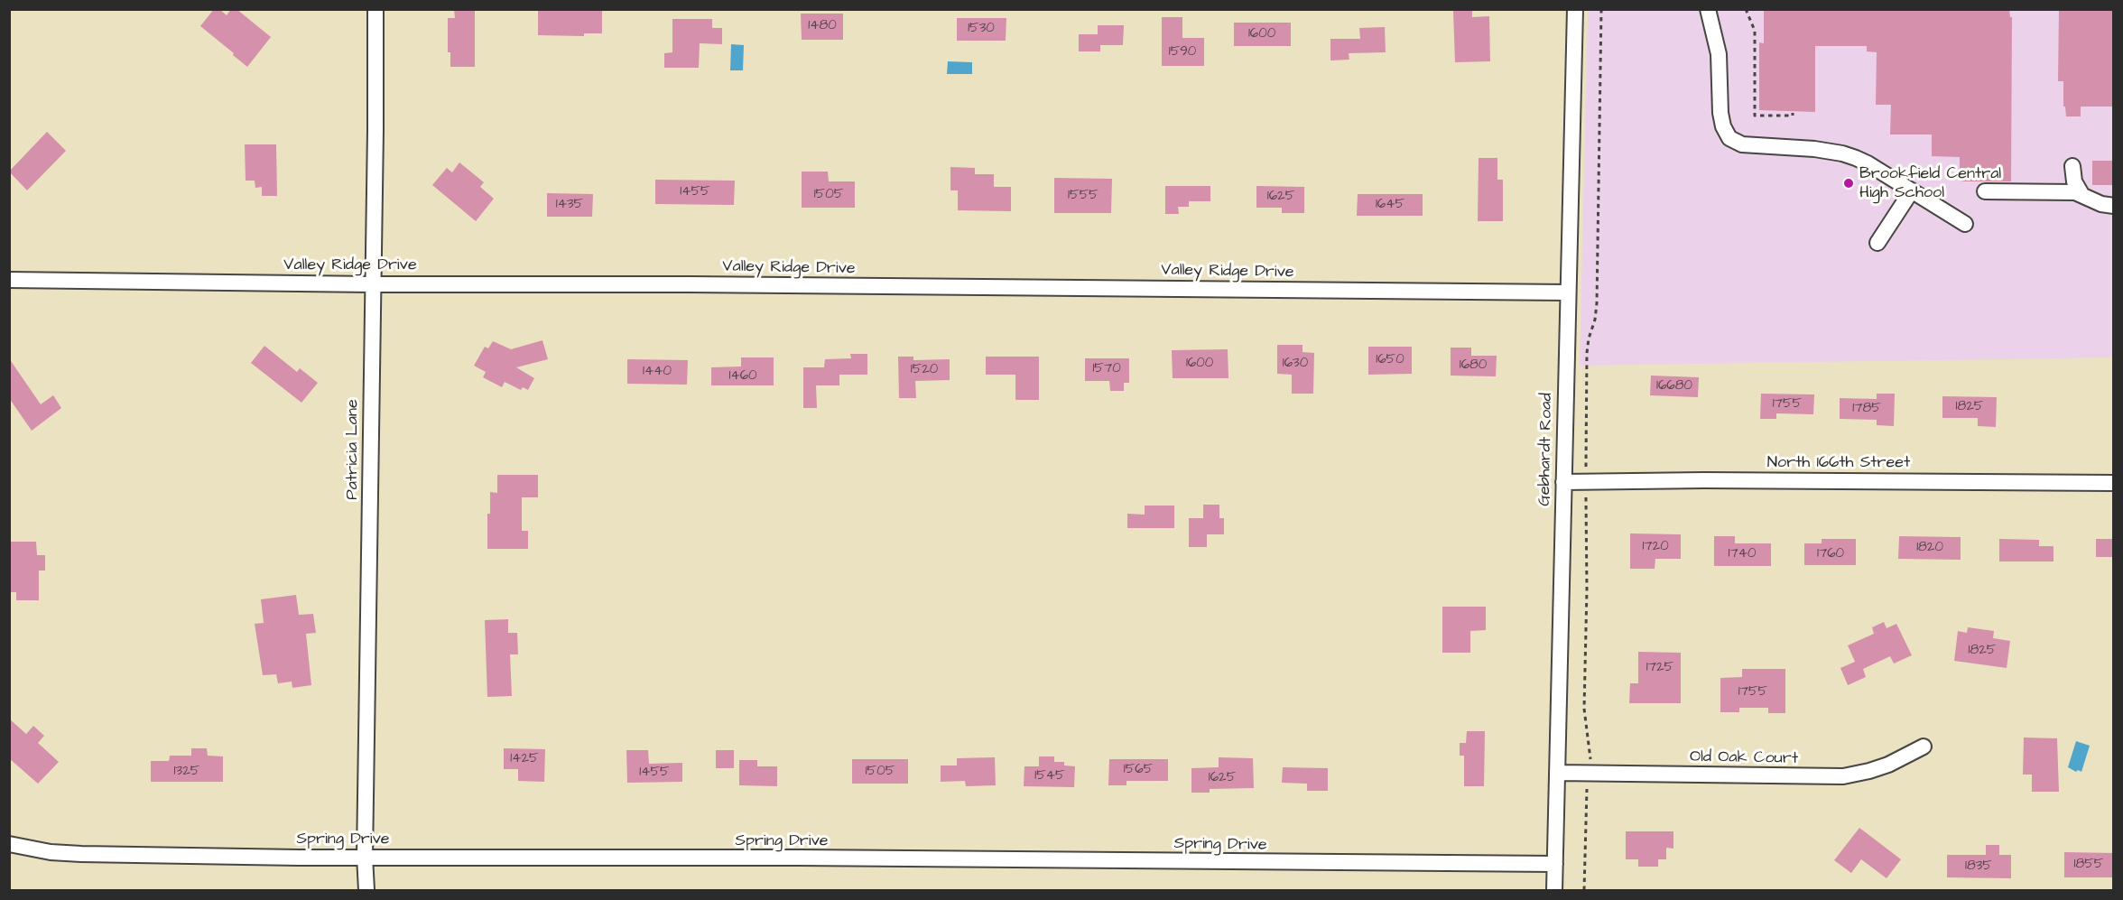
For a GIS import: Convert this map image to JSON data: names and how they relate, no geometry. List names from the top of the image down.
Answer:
{
  "streets": {
    "street": [
      "Valley Ridge Drive",
      "Patricia Lane",
      "Gebhardt Road",
      "North 166th Street",
      "Old Oak Court",
      "Spring Drive"
    ]
  },
  "crossings": [
    ["Valley Ridge Drive", "Patricia Lane"],
    ["Valley Ridge Drive", "Gebhardt Road"],
    ["Patricia Lane", "Spring Drive"],
    ["Gebhardt Road", "North 166th Street"],
    ["Gebhardt Road", "Old Oak Court"],
    ["Gebhardt Road", "Spring Drive"]
  ],
  "places": ["Brookfield Central High School"],
  "house_numbers": [
    "1480",
    "1530",
    "1600",
    "1590",
    "1455",
    "1505",
    "1555",
    "1625",
    "1435",
    "1645",
    "1650",
    "1600",
    "1630",
    "1680",
    "1570",
    "1520",
    "1440",
    "1460",
    "16680",
    "1755",
    "1825",
    "1785",
    "1720",
    "1820",
    "1740",
    "1760",
    "1825",
    "1725",
    "1755",
    "1425",
    "1565",
    "1325",
    "1505",
    "1455",
    "1545",
    "1625",
    "1855",
    "1835"
  ]
}
